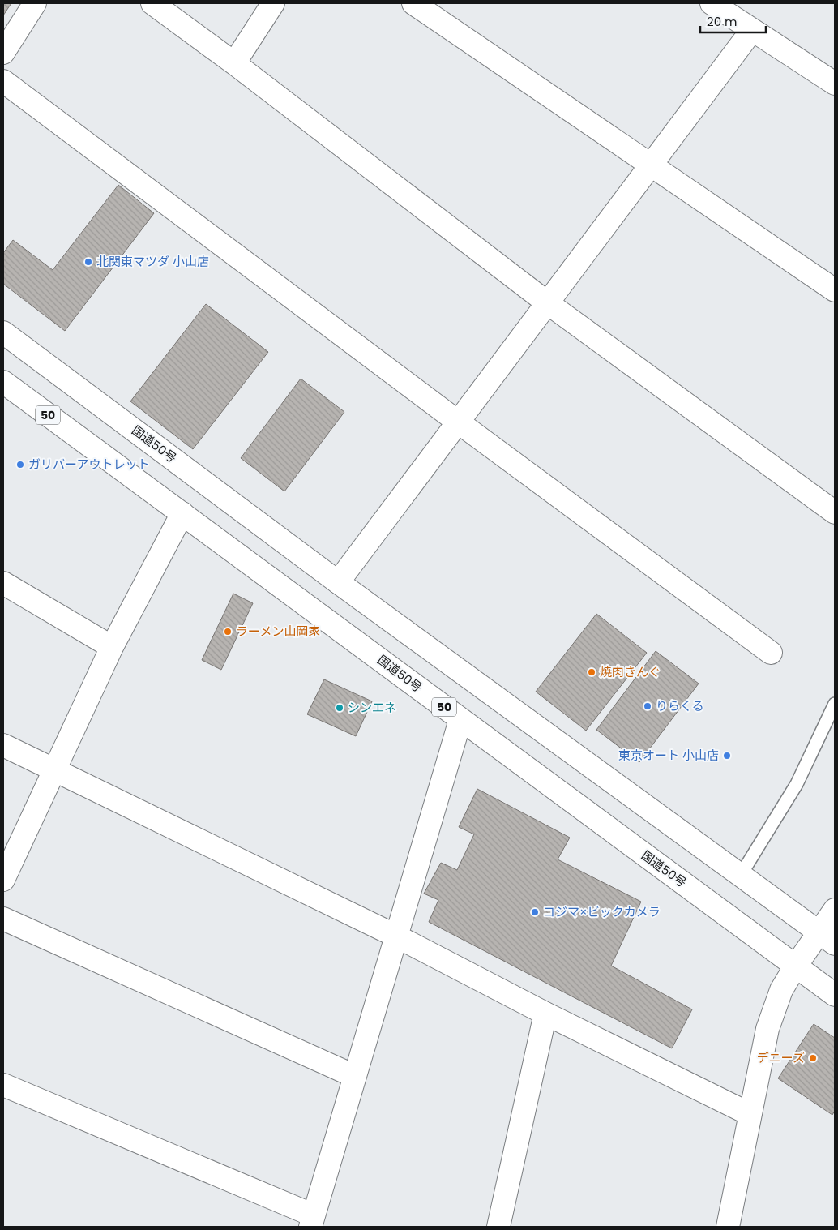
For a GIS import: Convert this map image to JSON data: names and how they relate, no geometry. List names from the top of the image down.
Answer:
{
  "streets": {
    "main road": ["50", "国道50号"]
  },
  "places": [
    "北関東マツダ 小山店",
    "ガリバーアウトレット",
    "ラーメン山岡家",
    "焼肉きんぐ",
    "りらくる",
    "シンエネ",
    "東京オート 小山店",
    "コジマ×ビックカメラ",
    "デニーズ"
  ],
  "scale_bar": "20 m"
}
